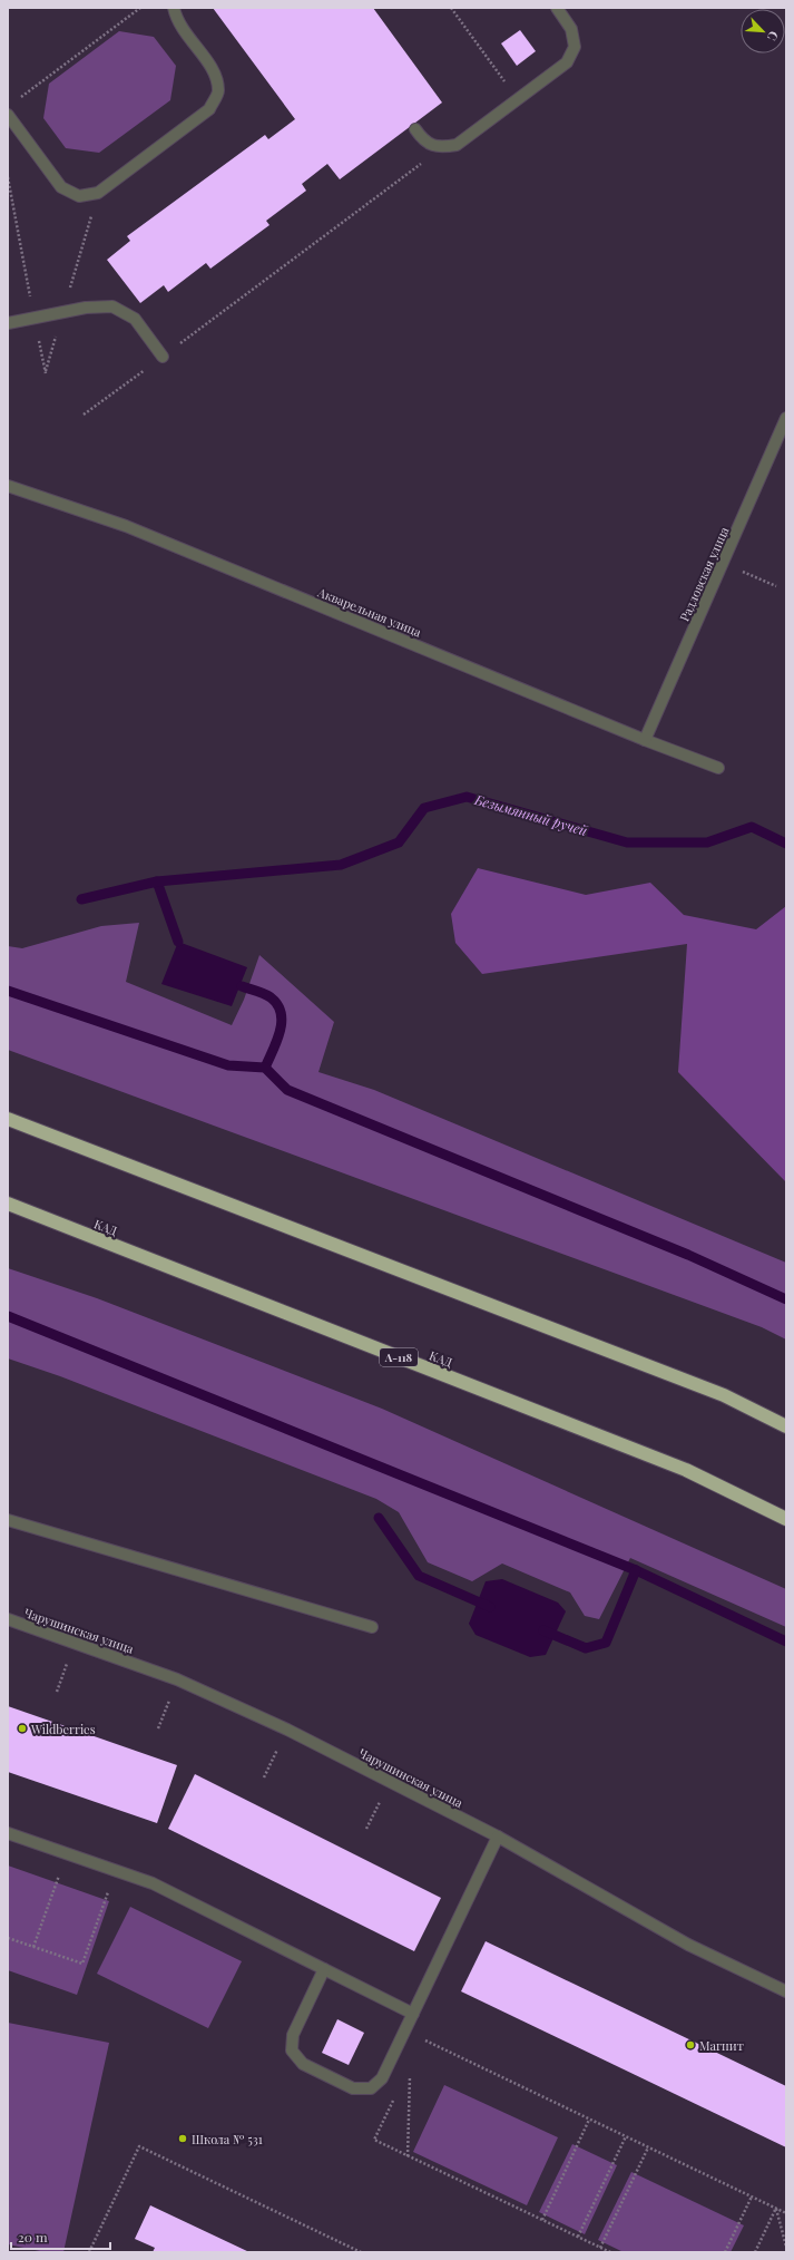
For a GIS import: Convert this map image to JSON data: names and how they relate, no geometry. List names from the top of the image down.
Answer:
{
  "streets": {
    "highway": ["КАД", "А-118"],
    "street": ["Радловская улица", "Акварельная улица", "Чарушинская улица"]
  },
  "crossings": [
    ["Радловская улица", "Акварельная улица"]
  ],
  "water": ["Безымянный ручей"],
  "places": ["Wildberries", "Магнит", "Школа № 531"],
  "scale_bar": "20 m",
  "north": "bottom right"
}
